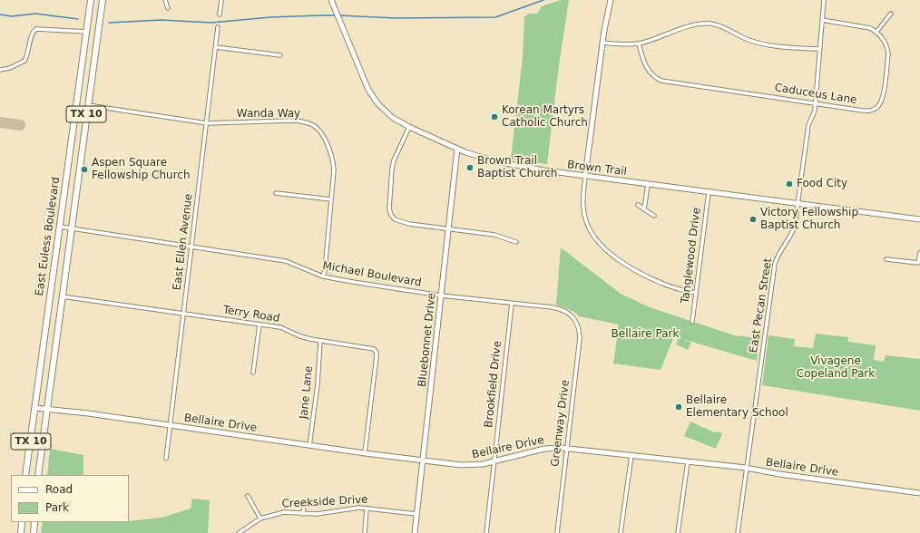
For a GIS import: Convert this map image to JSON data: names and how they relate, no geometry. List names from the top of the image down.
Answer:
{
  "streets": {
    "main road": ["TX 10", "East Euless Boulevard"],
    "street": [
      "Caduceus Lane",
      "Wanda Way",
      "Brown Trail",
      "East Ellen Avenue",
      "Tanglewood Drive",
      "Michael Boulevard",
      "East Pecan Street",
      "Terry Road",
      "Bluebonnet Drive",
      "Brookfield Drive",
      "Jane Lane",
      "Bellaire Drive",
      "Greenway Drive",
      "Creekside Drive"
    ]
  },
  "crossings": [
    ["Caduceus Lane", "East Pecan Street"],
    ["Wanda Way", "East Euless Boulevard"],
    ["Wanda Way", "East Ellen Avenue"],
    ["Wanda Way", "Michael Boulevard"],
    ["Brown Trail", "Tanglewood Drive"],
    ["Brown Trail", "East Pecan Street"],
    ["Brown Trail", "Bluebonnet Drive"],
    ["East Euless Boulevard", "Michael Boulevard"],
    ["East Euless Boulevard", "Terry Road"],
    ["East Euless Boulevard", "Bellaire Drive"],
    ["East Ellen Avenue", "Michael Boulevard"],
    ["East Ellen Avenue", "Terry Road"],
    ["East Ellen Avenue", "Bellaire Drive"],
    ["Michael Boulevard", "Bluebonnet Drive"],
    ["Michael Boulevard", "Brookfield Drive"],
    ["Michael Boulevard", "Greenway Drive"],
    ["East Pecan Street", "Bellaire Drive"],
    ["Terry Road", "Jane Lane"],
    ["Terry Road", "Bellaire Drive"],
    ["Bluebonnet Drive", "Bellaire Drive"],
    ["Bluebonnet Drive", "Creekside Drive"],
    ["Brookfield Drive", "Bellaire Drive"],
    ["Jane Lane", "Bellaire Drive"],
    ["Bellaire Drive", "Greenway Drive"]
  ],
  "parks": ["Bellaire Park", "Vivagene Copeland Park"],
  "places": [
    "Korean Martyrs Catholic Church",
    "Brown Trail Baptist Church",
    "Aspen Square Fellowship Church",
    "Food City",
    "Victory Fellowship Baptist Church",
    "Bellaire Elementary School"
  ],
  "legend": ["Road", "Park"]
}
